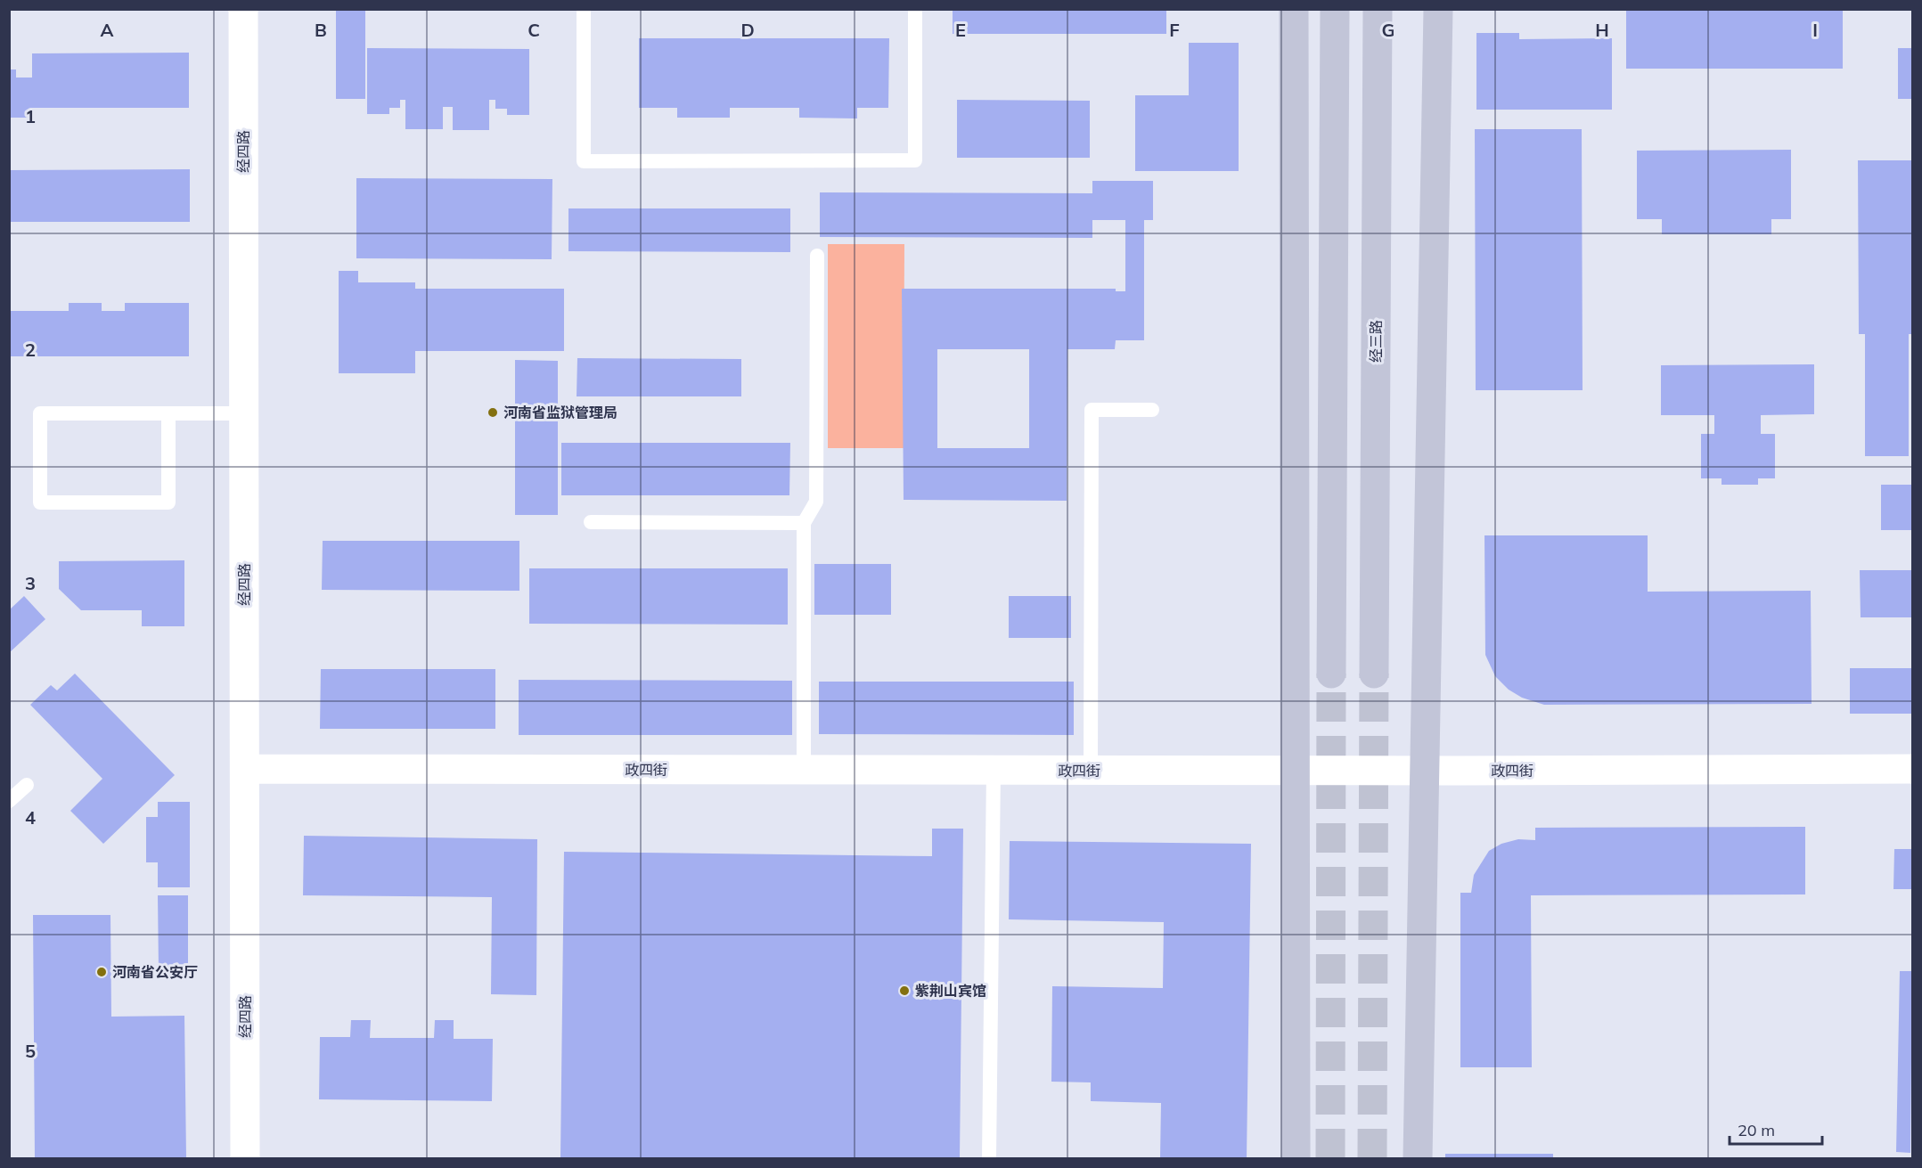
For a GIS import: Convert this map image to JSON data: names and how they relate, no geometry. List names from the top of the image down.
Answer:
{
  "streets": {
    "main road": ["经三路"],
    "street": ["经四路", "政四街"]
  },
  "crossings": [
    ["经四路", "政四街"]
  ],
  "places": ["河南省监狱管理局", "河南省公安厅", "紫荆山宾馆"],
  "scale_bar": "20 m",
  "grid": {
    "columns": [
      "A",
      "B",
      "C",
      "D",
      "E",
      "F",
      "G",
      "H",
      "I"
    ],
    "rows": [
      "1",
      "2",
      "3",
      "4",
      "5"
    ]
  }
}
